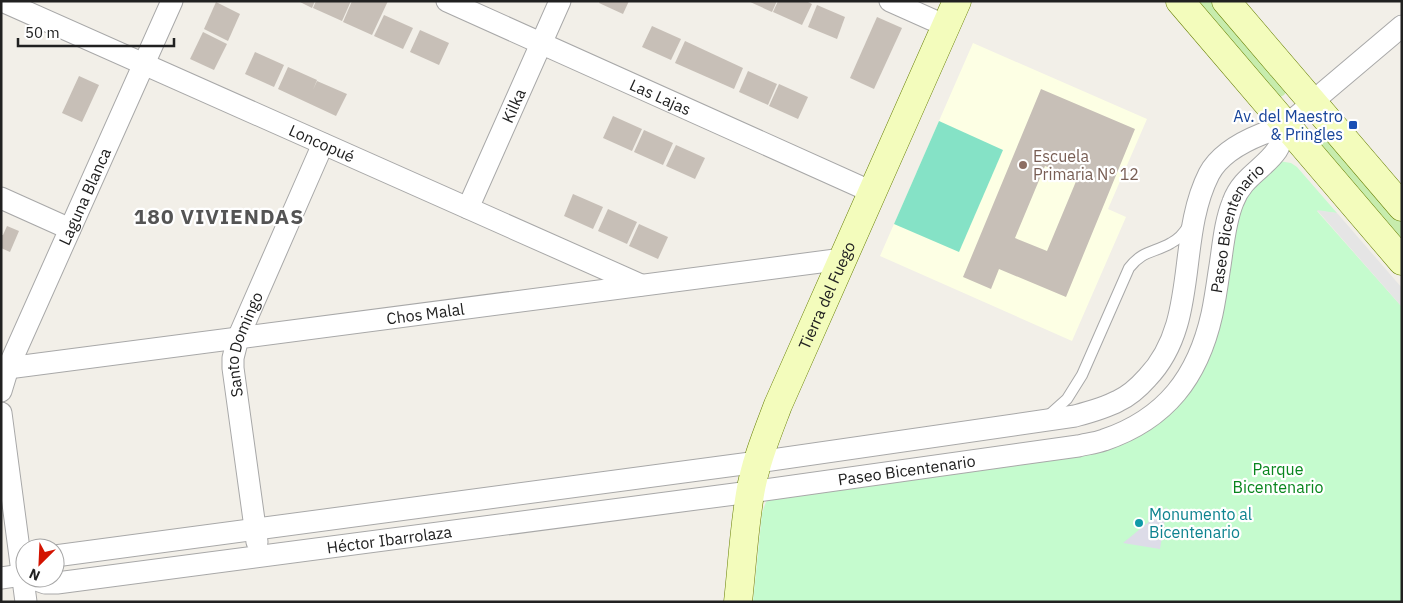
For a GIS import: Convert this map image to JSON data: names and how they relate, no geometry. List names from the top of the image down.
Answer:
{
  "streets": {
    "street": [
      "Las Lajas",
      "Kilka",
      "Loncopué",
      "Laguna Blanca",
      "Paseo Bicentenario",
      "Tierra del Fuego",
      "Chos Malal",
      "Santo Domingo",
      "Héctor Ibarrolaza"
    ]
  },
  "crossings": [
    ["Las Lajas", "Kilka"],
    ["Las Lajas", "Tierra del Fuego"],
    ["Kilka", "Loncopué"],
    ["Loncopué", "Laguna Blanca"],
    ["Loncopué", "Chos Malal"],
    ["Loncopué", "Santo Domingo"],
    ["Laguna Blanca", "Chos Malal"],
    ["Paseo Bicentenario", "Tierra del Fuego"],
    ["Paseo Bicentenario", "Héctor Ibarrolaza"],
    ["Tierra del Fuego", "Chos Malal"],
    ["Tierra del Fuego", "Héctor Ibarrolaza"],
    ["Chos Malal", "Santo Domingo"],
    ["Santo Domingo", "Héctor Ibarrolaza"]
  ],
  "districts": ["180 VIVIENDAS"],
  "parks": ["Parque Bicentenario"],
  "places": {
    "transit": ["Av. del Maestro & Pringles"],
    "other": ["Escuela Primaria N° 12", "Monumento al Bicentenario"]
  },
  "scale_bar": "50 m",
  "north": "bottom left"
}
